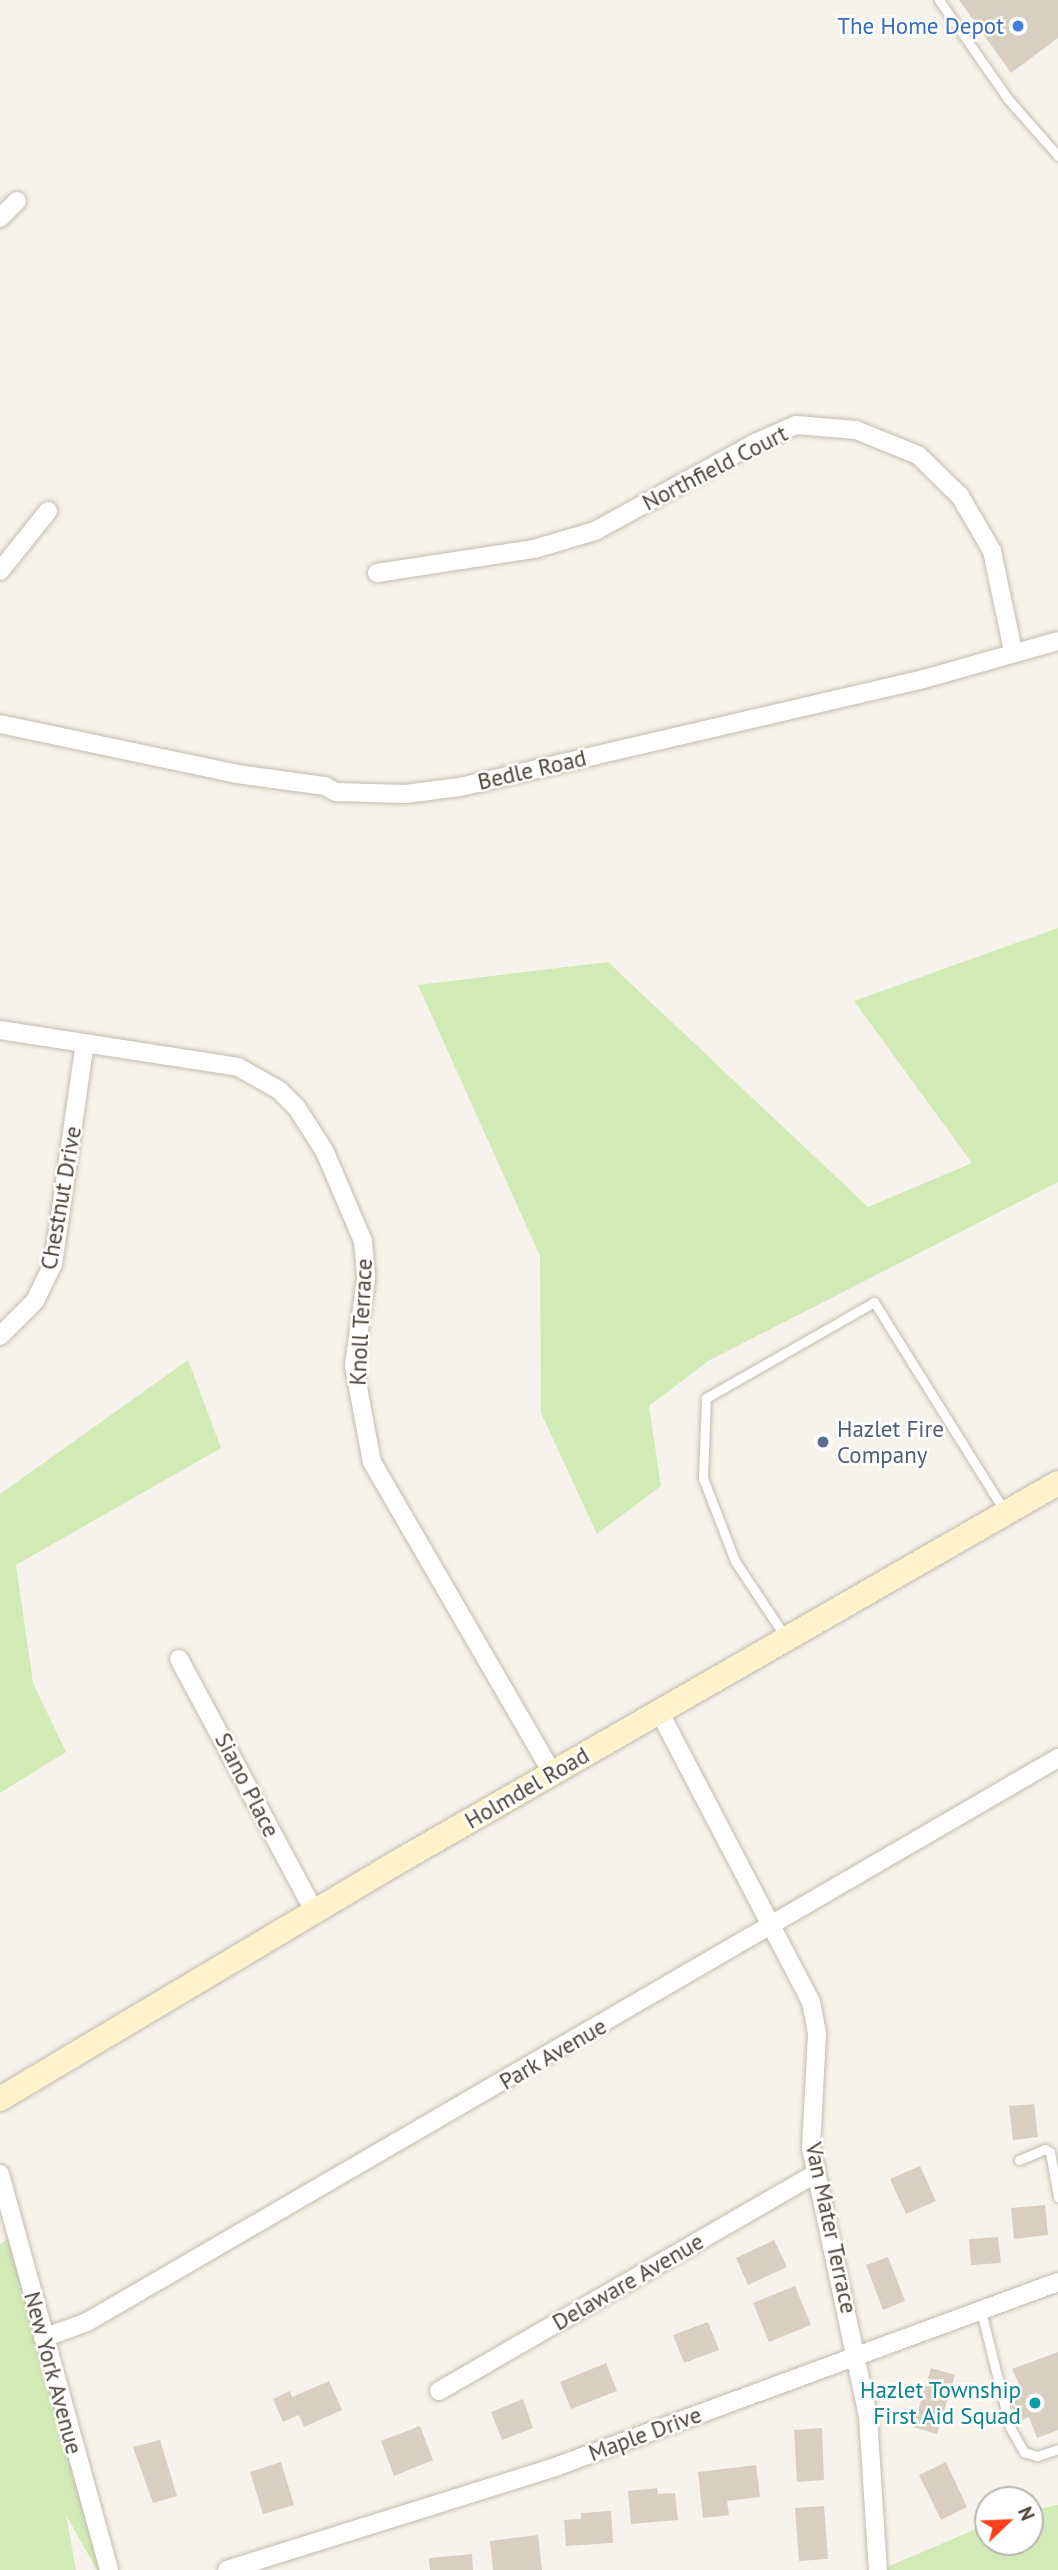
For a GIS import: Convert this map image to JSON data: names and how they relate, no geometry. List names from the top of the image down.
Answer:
{
  "streets": {
    "main road": ["Holmdel Road"],
    "street": [
      "Northfield Court",
      "Bedle Road",
      "Chestnut Drive",
      "Knoll Terrace",
      "Siano Place",
      "Park Avenue",
      "Van Mater Terrace",
      "Delaware Avenue",
      "New York Avenue",
      "Maple Drive"
    ]
  },
  "crossings": [
    ["Northfield Court", "Bedle Road"],
    ["Chestnut Drive", "Knoll Terrace"],
    ["Knoll Terrace", "Holmdel Road"],
    ["Siano Place", "Holmdel Road"],
    ["Holmdel Road", "Van Mater Terrace"],
    ["Park Avenue", "Van Mater Terrace"],
    ["Park Avenue", "New York Avenue"],
    ["Van Mater Terrace", "Delaware Avenue"],
    ["Van Mater Terrace", "Maple Drive"]
  ],
  "places": ["The Home Depot", "Hazlet Fire Company", "Hazlet Township First Aid Squad"],
  "north": "top right"
}
